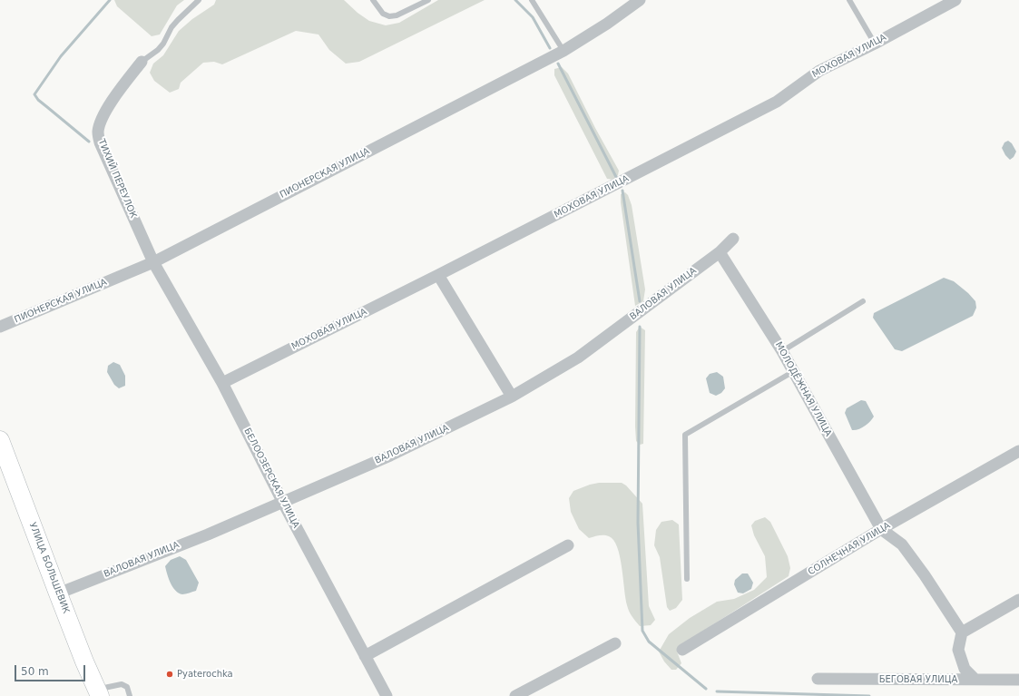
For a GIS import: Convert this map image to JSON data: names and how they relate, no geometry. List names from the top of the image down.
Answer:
{
  "streets": {
    "main road": ["УЛИЦА БОЛЬШЕВИК"],
    "street": [
      "МОХОВАЯ УЛИЦА",
      "ПИОНЕРСКАЯ УЛИЦА",
      "ТИХИЙ ПЕРЕУЛОК",
      "ВАЛОВАЯ УЛИЦА",
      "МОЛОДЁЖНАЯ УЛИЦА",
      "БЕЛООЗЕРСКАЯ УЛИЦА",
      "СОЛНЕЧНАЯ УЛИЦА",
      "БЕГОВАЯ УЛИЦА"
    ]
  },
  "crossings": [
    ["МОХОВАЯ УЛИЦА", "БЕЛООЗЕРСКАЯ УЛИЦА"],
    ["ПИОНЕРСКАЯ УЛИЦА", "ТИХИЙ ПЕРЕУЛОК"],
    ["ПИОНЕРСКАЯ УЛИЦА", "БЕЛООЗЕРСКАЯ УЛИЦА"],
    ["ТИХИЙ ПЕРЕУЛОК", "БЕЛООЗЕРСКАЯ УЛИЦА"],
    ["ВАЛОВАЯ УЛИЦА", "МОЛОДЁЖНАЯ УЛИЦА"],
    ["ВАЛОВАЯ УЛИЦА", "БЕЛООЗЕРСКАЯ УЛИЦА"],
    ["ВАЛОВАЯ УЛИЦА", "УЛИЦА БОЛЬШЕВИК"],
    ["МОЛОДЁЖНАЯ УЛИЦА", "СОЛНЕЧНАЯ УЛИЦА"]
  ],
  "places": ["Pyaterochka"],
  "scale_bar": "50 m"
}
